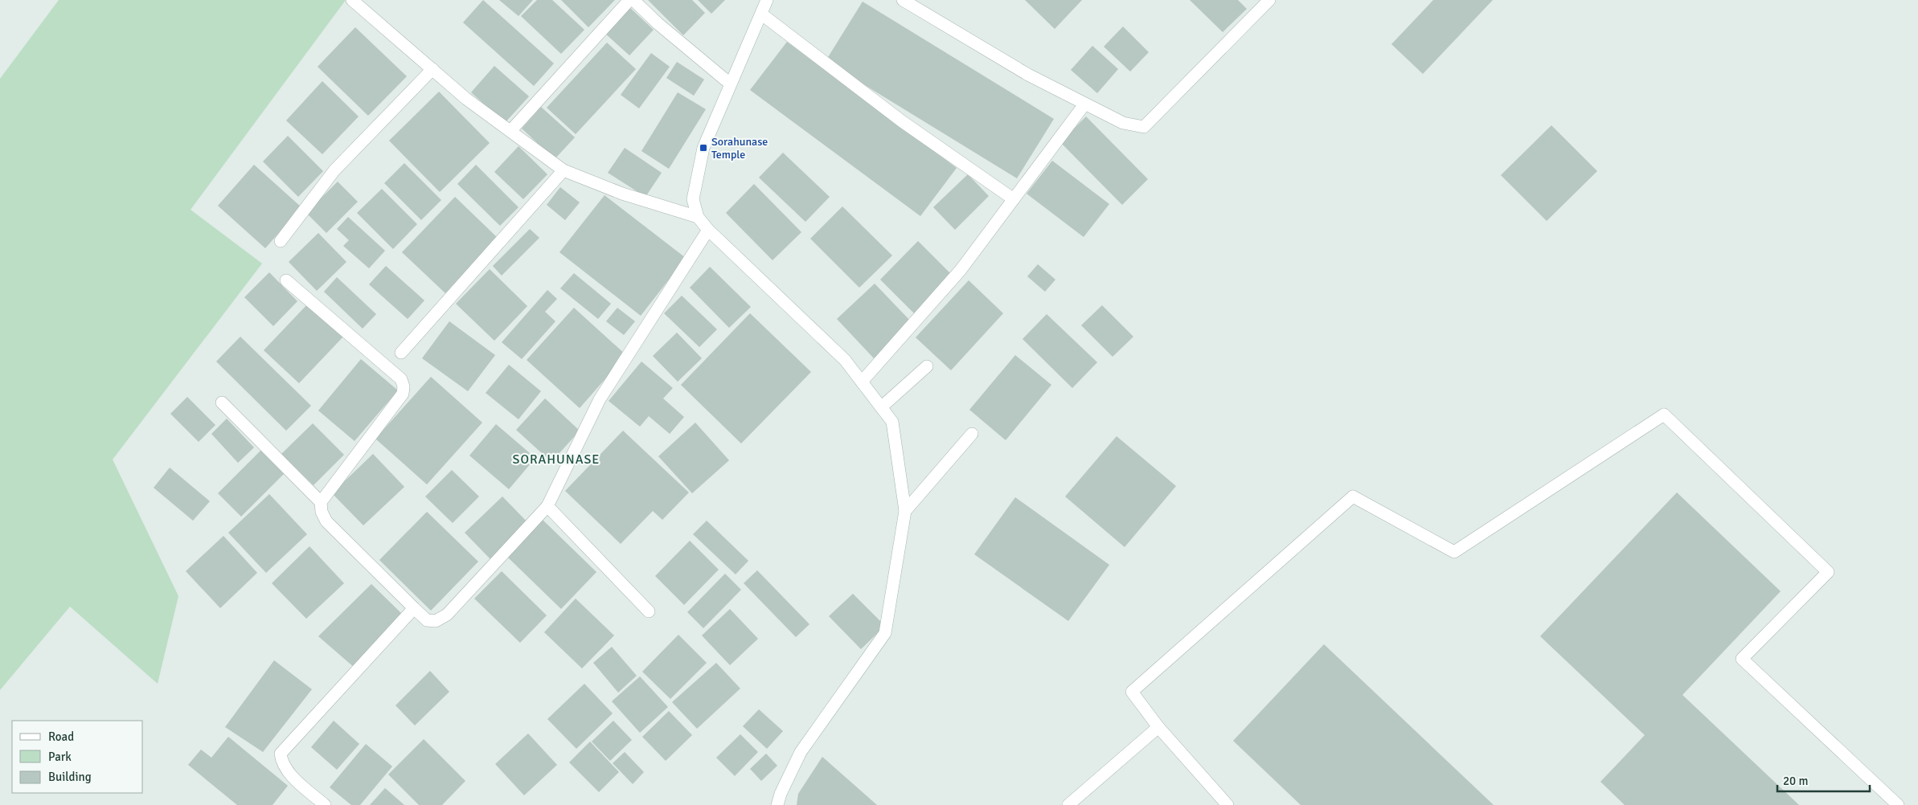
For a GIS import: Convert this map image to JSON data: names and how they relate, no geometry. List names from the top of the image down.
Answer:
{
  "districts": ["SORAHUNASE"],
  "places": {
    "transit": ["Sorahunase Temple"]
  },
  "legend": ["Road", "Park", "Building"],
  "scale_bar": "20 m"
}
